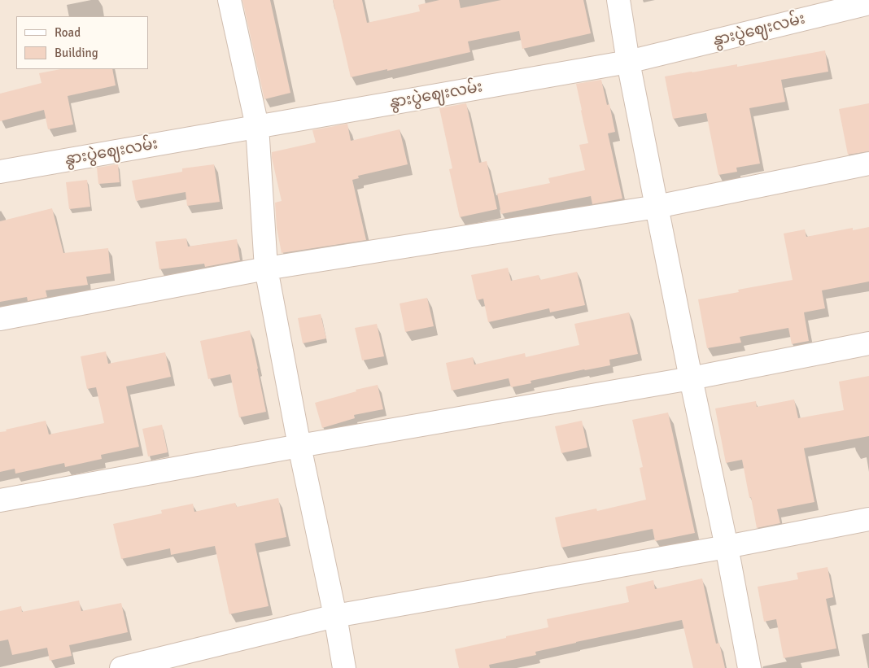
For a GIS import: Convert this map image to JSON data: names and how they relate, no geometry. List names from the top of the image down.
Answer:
{
  "streets": {
    "street": ["နွားပွဲဈေးလမ်း"]
  },
  "legend": ["Road", "Building"]
}
